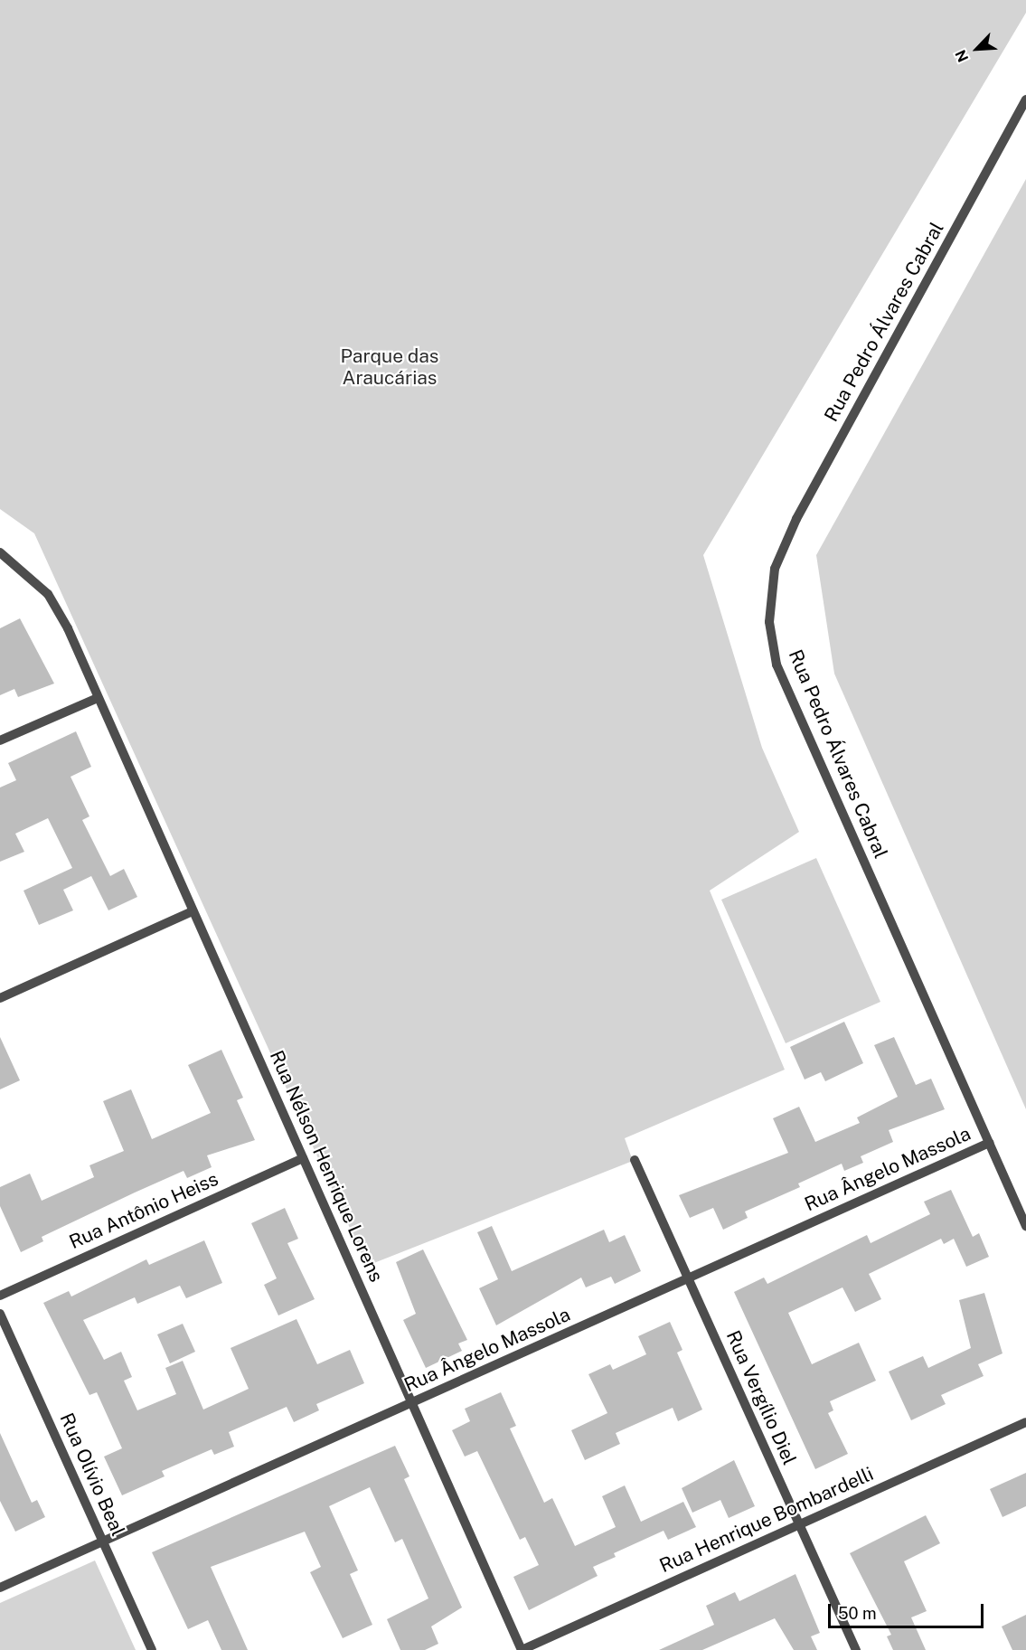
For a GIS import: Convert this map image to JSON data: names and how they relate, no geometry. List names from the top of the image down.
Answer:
{
  "streets": {
    "street": [
      "Rua Pedro Álvares Cabral",
      "Rua Nélson Henrique Lorens",
      "Rua Ângelo Massola",
      "Rua Antônio Heiss",
      "Rua Vergílio Diel",
      "Rua Olívio Beal",
      "Rua Henrique Bombardelli"
    ]
  },
  "crossings": [
    ["Rua Pedro Álvares Cabral", "Rua Ângelo Massola"],
    ["Rua Nélson Henrique Lorens", "Rua Ângelo Massola"],
    ["Rua Nélson Henrique Lorens", "Rua Antônio Heiss"],
    ["Rua Nélson Henrique Lorens", "Rua Henrique Bombardelli"],
    ["Rua Ângelo Massola", "Rua Vergílio Diel"],
    ["Rua Ângelo Massola", "Rua Olívio Beal"],
    ["Rua Vergílio Diel", "Rua Henrique Bombardelli"]
  ],
  "parks": ["Parque das Araucárias"],
  "scale_bar": "50 m",
  "north": "bottom left"
}
